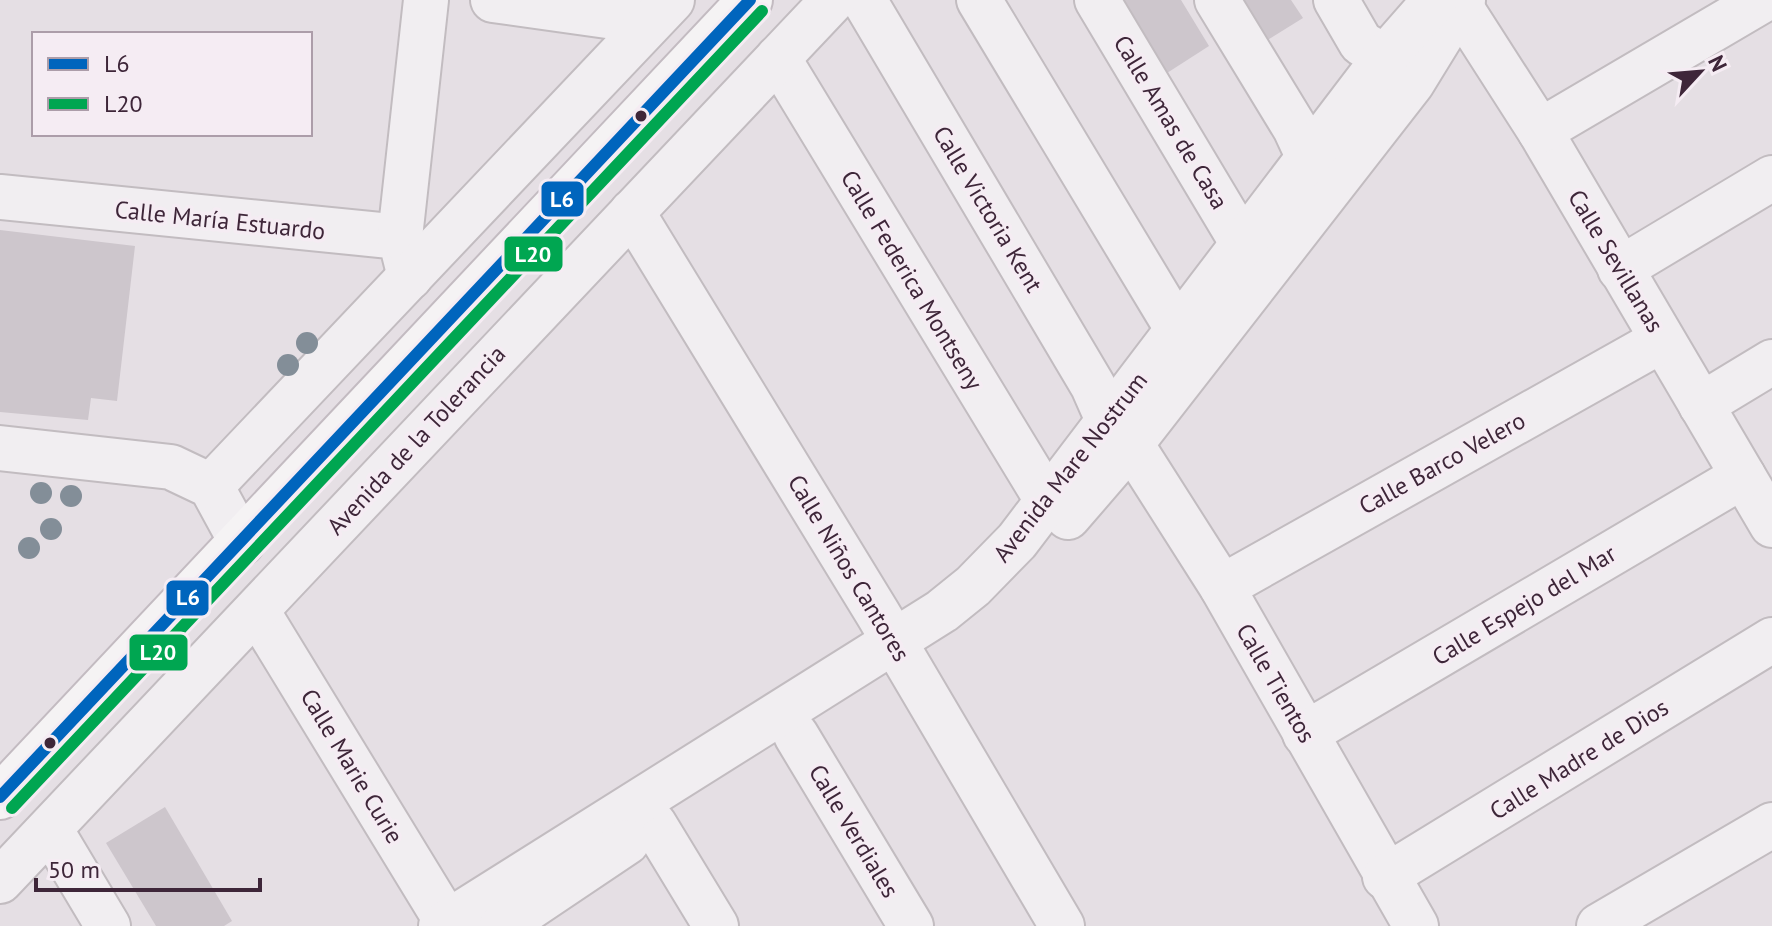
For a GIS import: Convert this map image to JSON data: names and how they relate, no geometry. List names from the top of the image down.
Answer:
{
  "streets": {
    "street": [
      "Calle Amas de Casa",
      "Calle Victoria Kent",
      "Calle María Estuardo",
      "Calle Sevillanas",
      "Calle Federica Montseny",
      "Avenida de la Tolerancia",
      "Calle Barco Velero",
      "Avenida Mare Nostrum",
      "Calle Niños Cantores",
      "Calle Espejo del Mar",
      "Calle Tientos",
      "Calle Madre de Dios",
      "Calle Marie Curie",
      "Calle Verdiales"
    ]
  },
  "crossings": [
    ["Calle Amas de Casa", "Avenida Mare Nostrum"],
    ["Calle Victoria Kent", "Avenida Mare Nostrum"],
    ["Calle Victoria Kent", "Calle Tientos"],
    ["Calle Sevillanas", "Calle Barco Velero"],
    ["Calle Sevillanas", "Avenida Mare Nostrum"],
    ["Calle Sevillanas", "Calle Espejo del Mar"],
    ["Calle Federica Montseny", "Avenida de la Tolerancia"],
    ["Calle Federica Montseny", "Avenida Mare Nostrum"],
    ["Avenida de la Tolerancia", "Calle Niños Cantores"],
    ["Avenida de la Tolerancia", "Calle Marie Curie"],
    ["Calle Barco Velero", "Calle Tientos"],
    ["Avenida Mare Nostrum", "Calle Niños Cantores"],
    ["Avenida Mare Nostrum", "Calle Tientos"],
    ["Avenida Mare Nostrum", "Calle Marie Curie"],
    ["Avenida Mare Nostrum", "Calle Verdiales"],
    ["Calle Espejo del Mar", "Calle Tientos"],
    ["Calle Tientos", "Calle Madre de Dios"]
  ],
  "lines": ["transit line L6", "transit line L20"],
  "legend": ["L6", "L20"],
  "scale_bar": "50 m",
  "north": "top right"
}
